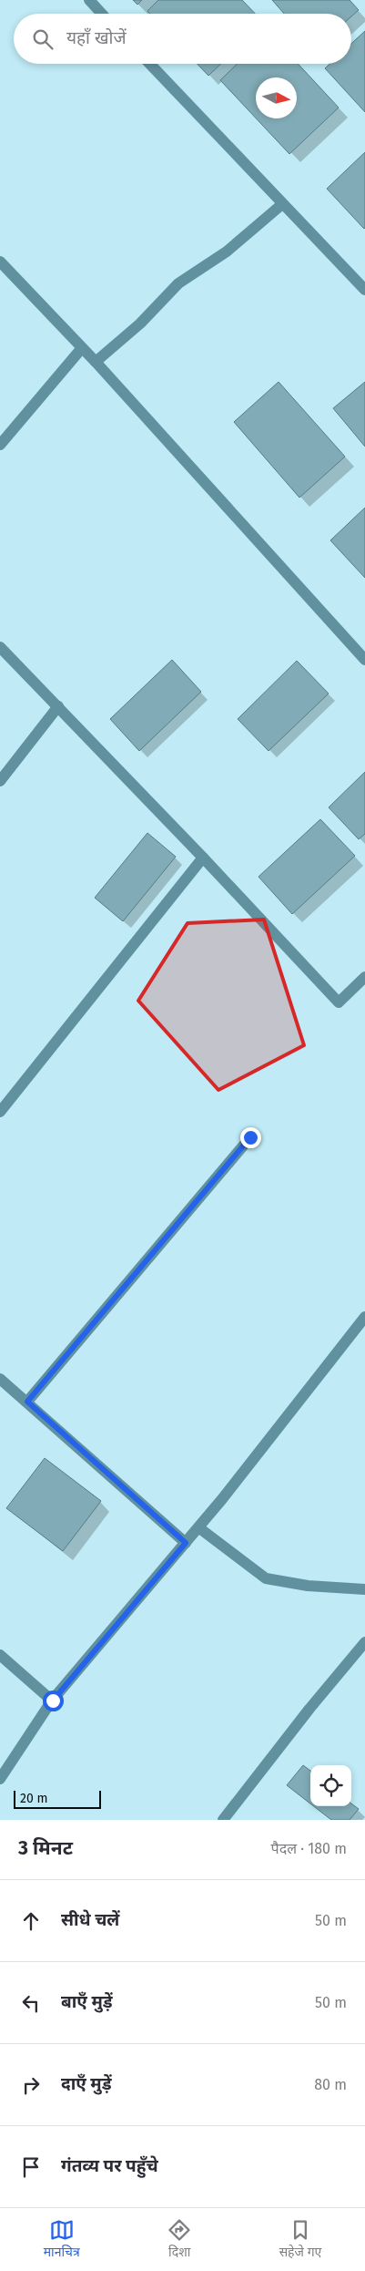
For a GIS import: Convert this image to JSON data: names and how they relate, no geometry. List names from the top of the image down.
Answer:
{
  "scale_bar": "20 m",
  "north": "right",
  "page": {
    "search": "यहाँ खोजें",
    "scale": "20 m",
    "heading": ["3 मिनट", "पैदल · 180 m"],
    "list": [
      ["सीधे चलें", "50 m"],
      ["बाएँ मुड़ें", "50 m"],
      ["दाएँ मुड़ें", "80 m"],
      "गंतव्य पर पहुँचे"
    ],
    "nav": ["मानचित्र", "दिशा", "सहेजे गए"]
  }
}
